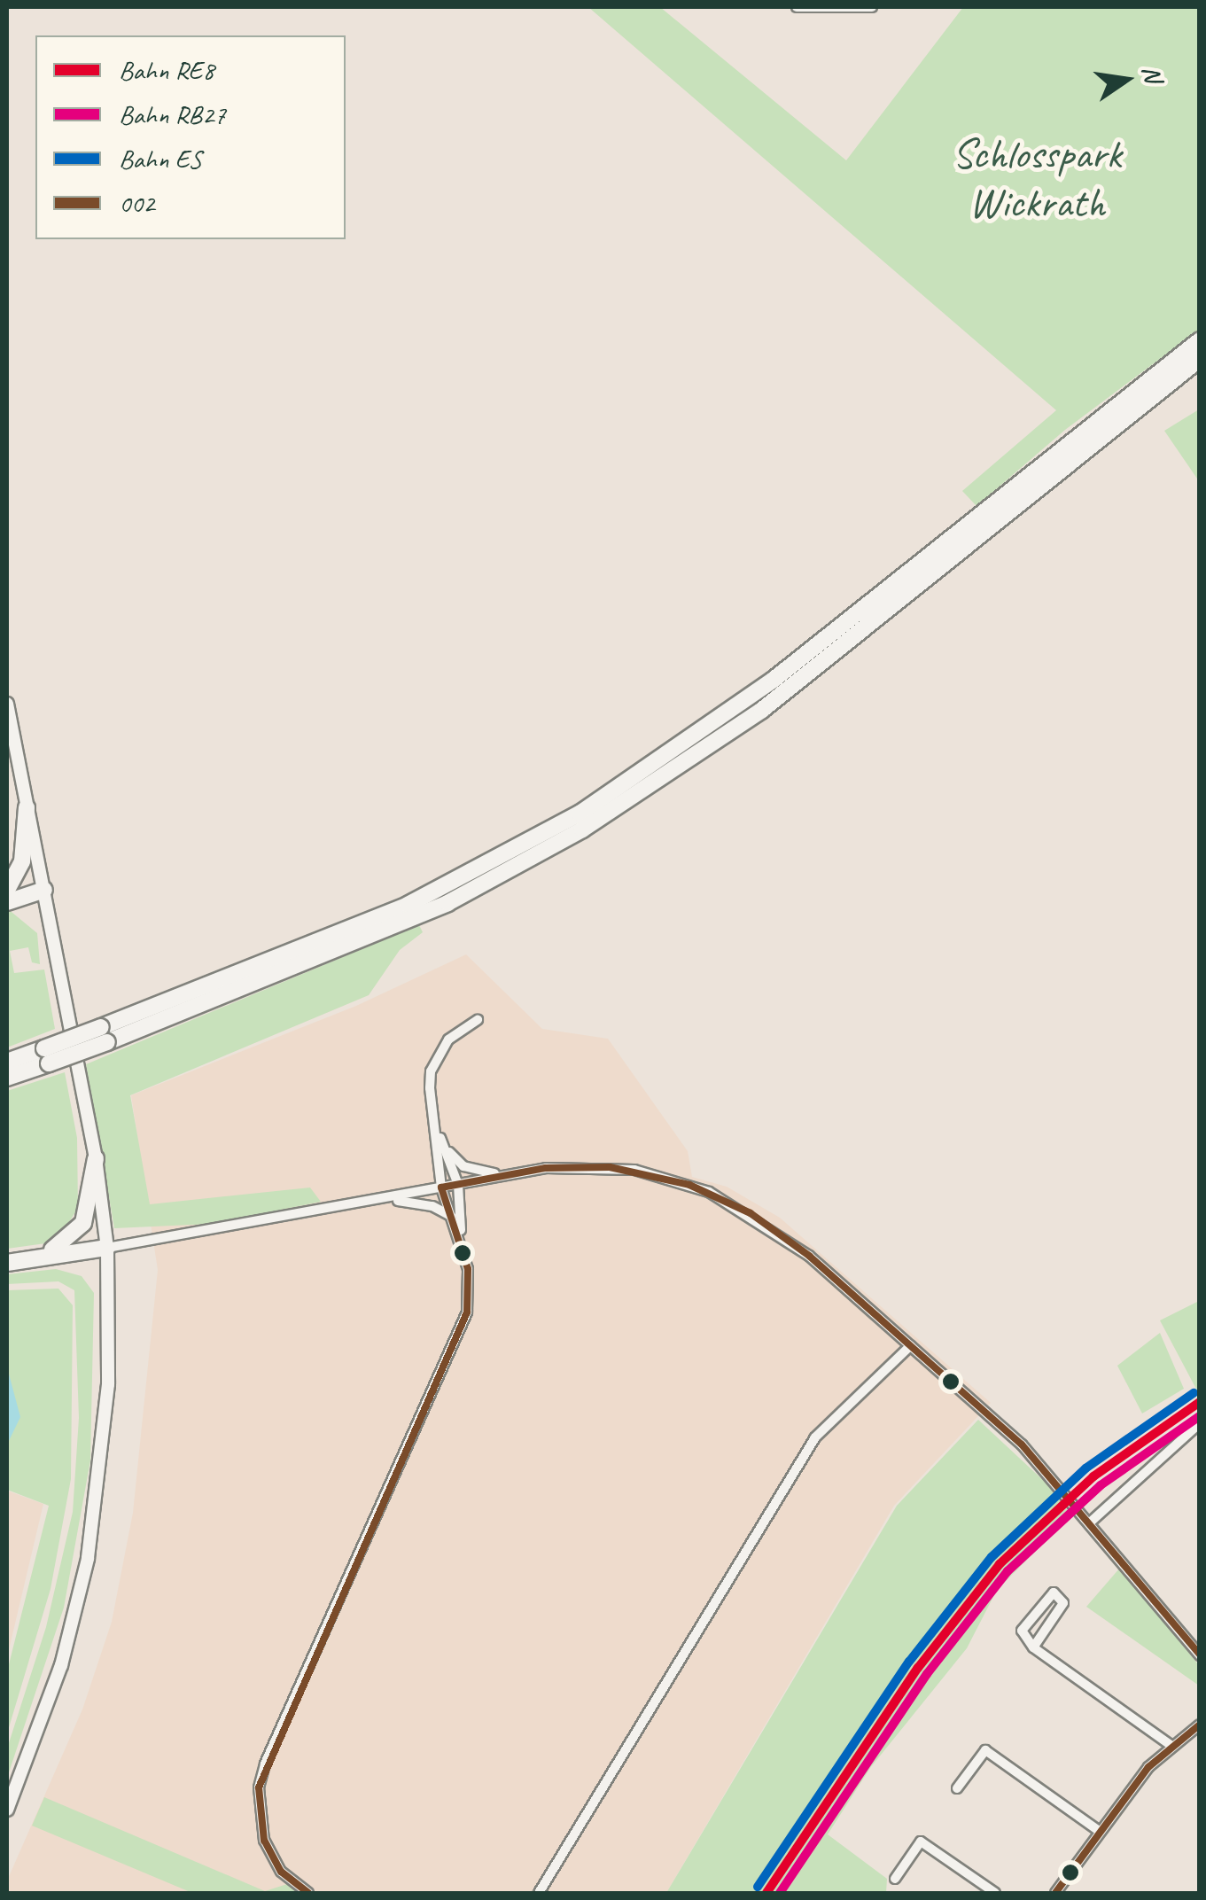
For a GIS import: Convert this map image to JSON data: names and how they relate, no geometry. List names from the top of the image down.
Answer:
{
  "parks": ["Schlosspark Wickrath"],
  "lines": [
    "transit line 002",
    "rail line ES",
    "rail line RE8",
    "rail line RB27"
  ],
  "legend": [
    "Bahn RE8",
    "Bahn RB27",
    "Bahn ES",
    "002"
  ],
  "north": "right"
}
